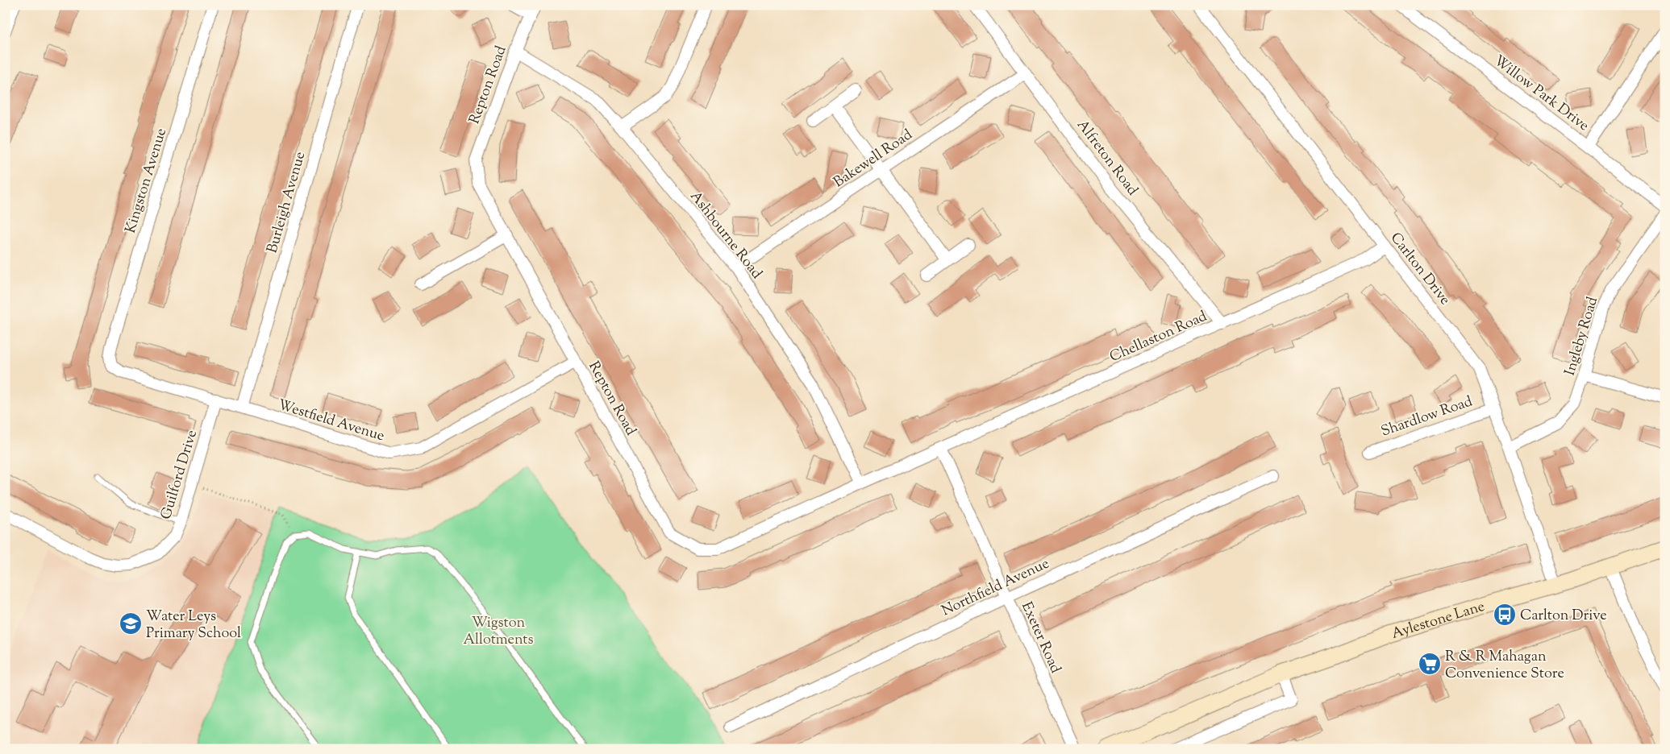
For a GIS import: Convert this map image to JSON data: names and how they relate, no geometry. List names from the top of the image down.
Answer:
{
  "streets": {
    "main road": ["Aylestone Lane"],
    "street": [
      "Repton Road",
      "Willow Park Drive",
      "Alfreton Road",
      "Bakewell Road",
      "Kingston Avenue",
      "Burleigh Avenue",
      "Ashbourne Road",
      "Carlton Drive",
      "Chellaston Road",
      "Ingleby Road",
      "Shardlow Road",
      "Westfield Avenue",
      "Guilford Drive",
      "Northfield Avenue",
      "Exeter Road"
    ]
  },
  "crossings": [
    ["Repton Road", "Ashbourne Road"],
    ["Repton Road", "Chellaston Road"],
    ["Repton Road", "Westfield Avenue"],
    ["Repton Road", "Exeter Road"],
    ["Alfreton Road", "Bakewell Road"],
    ["Alfreton Road", "Chellaston Road"],
    ["Bakewell Road", "Ashbourne Road"],
    ["Kingston Avenue", "Westfield Avenue"],
    ["Burleigh Avenue", "Westfield Avenue"],
    ["Carlton Drive", "Chellaston Road"],
    ["Carlton Drive", "Ingleby Road"],
    ["Carlton Drive", "Shardlow Road"],
    ["Carlton Drive", "Aylestone Lane"],
    ["Chellaston Road", "Exeter Road"],
    ["Westfield Avenue", "Guilford Drive"],
    ["Northfield Avenue", "Exeter Road"]
  ],
  "parks": ["Wigston Allotments"],
  "places": {
    "bus stop": ["Carlton Drive"],
    "school or university": ["Water Leys Primary School"],
    "supermarket": ["R & R Mahagan Convenience Store"]
  }
}
